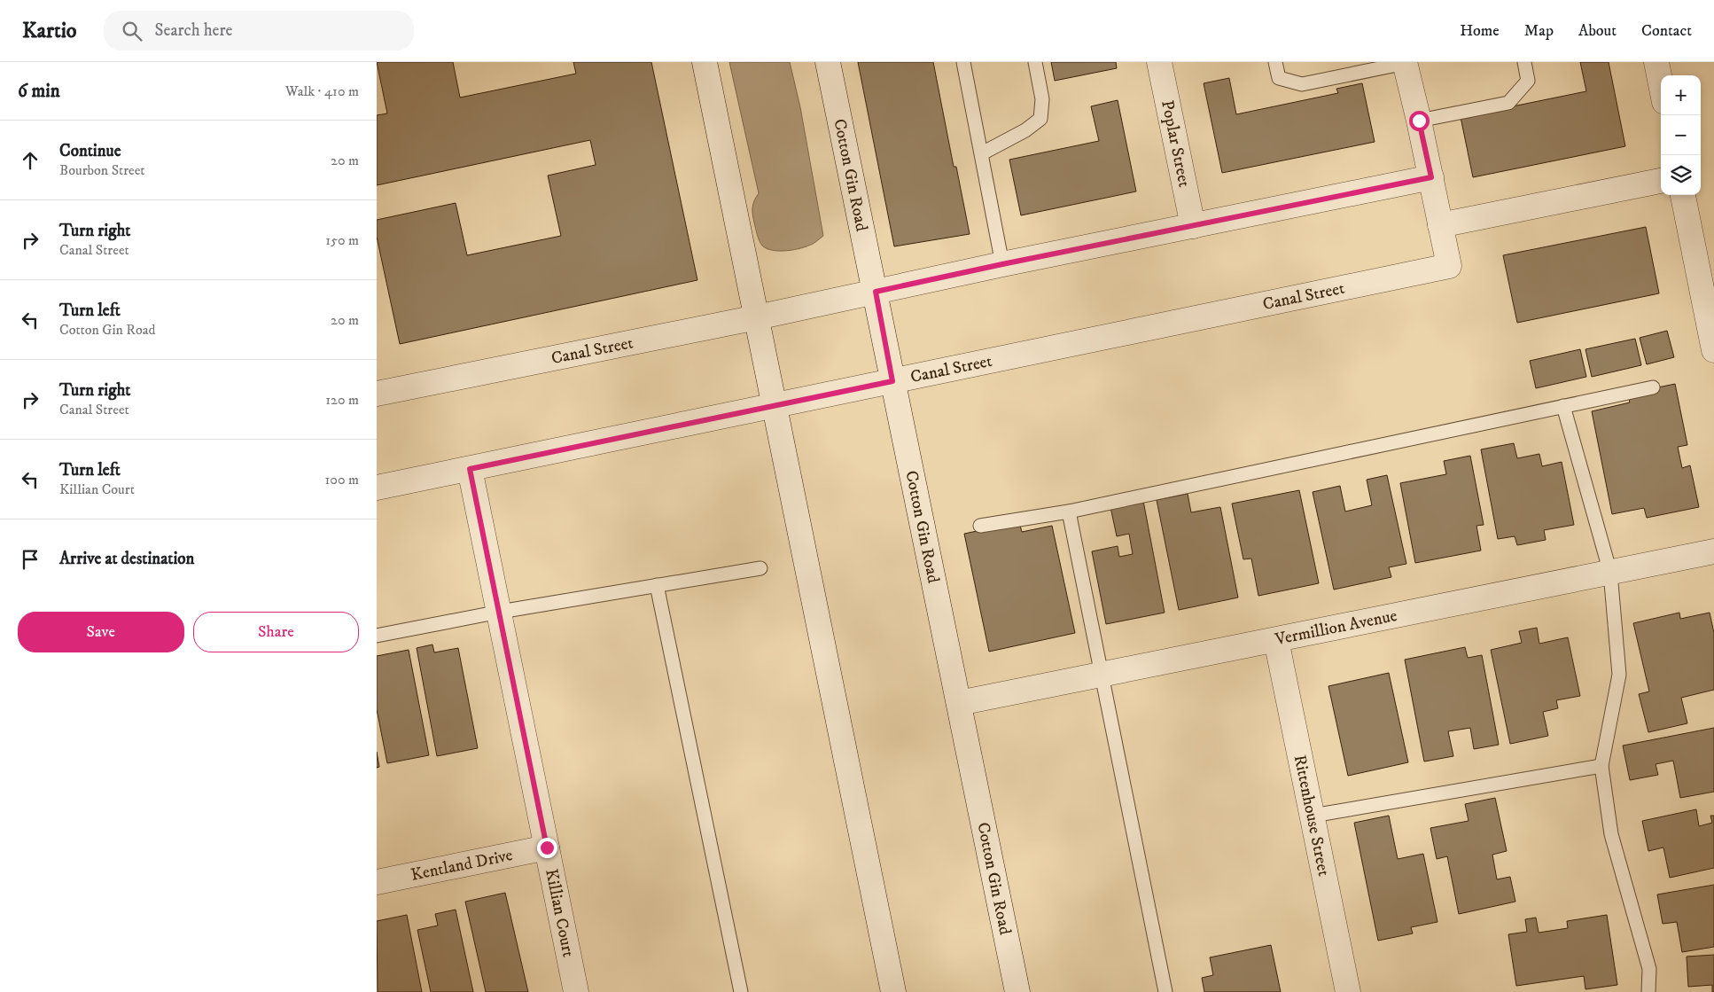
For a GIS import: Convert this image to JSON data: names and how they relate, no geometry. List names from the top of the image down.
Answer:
{
  "streets": {
    "street": [
      "Poplar Street",
      "Cotton Gin Road",
      "Canal Street",
      "Vermillion Avenue",
      "Rittenhouse Street",
      "Kentland Drive",
      "Killian Court"
    ]
  },
  "crossings": [
    ["Poplar Street", "Canal Street"],
    ["Cotton Gin Road", "Canal Street"],
    ["Cotton Gin Road", "Vermillion Avenue"],
    ["Canal Street", "Killian Court"],
    ["Vermillion Avenue", "Rittenhouse Street"],
    ["Kentland Drive", "Killian Court"]
  ],
  "page": {
    "header": "Kartio",
    "search": "Search here",
    "nav": [
      "Home",
      "Map",
      "About",
      "Contact"
    ],
    "heading": ["6 min", "Walk · 410 m"],
    "map_buttons": ["+", "−"],
    "list": [
      ["Continue", "Bourbon Street", "20 m"],
      ["Turn right", "Canal Street", "150 m"],
      ["Turn left", "Cotton Gin Road", "20 m"],
      ["Turn right", "Canal Street", "120 m"],
      ["Turn left", "Killian Court", "100 m"],
      "Arrive at destination"
    ],
    "buttons": ["Save", "Share"]
  }
}
